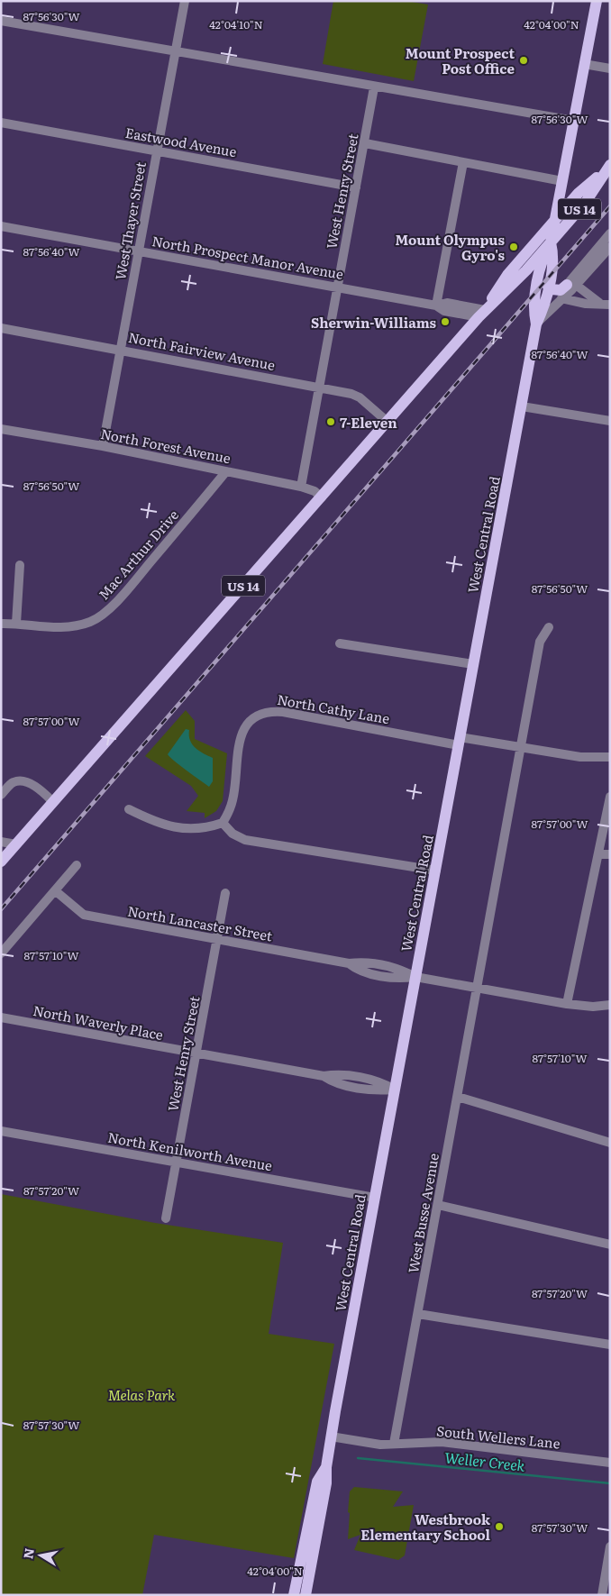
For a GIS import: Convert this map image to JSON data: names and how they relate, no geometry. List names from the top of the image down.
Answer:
{
  "streets": {
    "main road": ["US 14", "West Central Road"],
    "street": [
      "Eastwood Avenue",
      "West Henry Street",
      "West Thayer Street",
      "North Prospect Manor Avenue",
      "North Fairview Avenue",
      "North Forest Avenue",
      "Mac Arthur Drive",
      "North Cathy Lane",
      "North Lancaster Street",
      "North Waverly Place",
      "North Kenilworth Avenue",
      "West Busse Avenue",
      "South Wellers Lane"
    ]
  },
  "crossings": [
    ["Eastwood Avenue", "West Henry Street"],
    ["Eastwood Avenue", "West Thayer Street"],
    ["West Henry Street", "North Prospect Manor Avenue"],
    ["West Henry Street", "North Fairview Avenue"],
    ["West Henry Street", "North Forest Avenue"],
    ["West Henry Street", "North Lancaster Street"],
    ["West Henry Street", "North Waverly Place"],
    ["West Henry Street", "North Kenilworth Avenue"],
    ["US 14", "North Prospect Manor Avenue"],
    ["US 14", "North Fairview Avenue"],
    ["US 14", "North Forest Avenue"],
    ["US 14", "West Central Road"],
    ["West Thayer Street", "North Prospect Manor Avenue"],
    ["West Thayer Street", "North Fairview Avenue"],
    ["West Thayer Street", "North Forest Avenue"],
    ["North Forest Avenue", "Mac Arthur Drive"],
    ["West Central Road", "North Cathy Lane"],
    ["West Central Road", "North Lancaster Street"],
    ["West Central Road", "North Waverly Place"],
    ["West Central Road", "North Kenilworth Avenue"],
    ["West Central Road", "South Wellers Lane"],
    ["North Cathy Lane", "West Busse Avenue"],
    ["North Lancaster Street", "West Busse Avenue"],
    ["West Busse Avenue", "South Wellers Lane"]
  ],
  "water": ["Weller Creek"],
  "parks": ["Melas Park"],
  "places": [
    "Mount Prospect Post Office",
    "Mount Olympus Gyro's",
    "Sherwin-Williams",
    "7-Eleven",
    "Westbrook Elementary School"
  ],
  "north": "left",
  "coordinates": [
    "87°56'30\"W",
    "42°04'10\"N",
    "42°04'00\"N",
    "87°56'40\"W",
    "87°56'50\"W",
    "87°57'00\"W",
    "87°57'10\"W",
    "87°57'20\"W",
    "87°57'30\"W"
  ]
}
